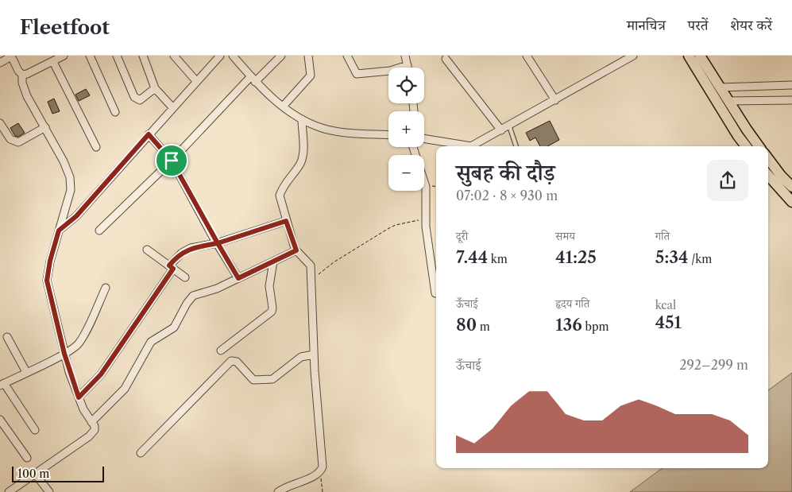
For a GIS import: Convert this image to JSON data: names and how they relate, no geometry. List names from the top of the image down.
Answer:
{
  "scale_bar": "100 m",
  "page": {
    "header": "Fleetfoot",
    "nav": ["मानचित्र", "परतें", "शेयर करें"],
    "map_buttons": ["+", "−"],
    "heading": ["सुबह की दौड़", "07:02 · 8 × 930 m"],
    "stats": [
      ["दूरी", "7.44 km"],
      ["समय", "41:25"],
      ["गति", "5:34 /km"],
      ["ऊँचाई", "80 m"],
      ["हृदय गति", "136 bpm"],
      ["kcal", "451"]
    ],
    "chart": ["ऊँचाई", "292–299 m"],
    "scale": "100 m"
  }
}
